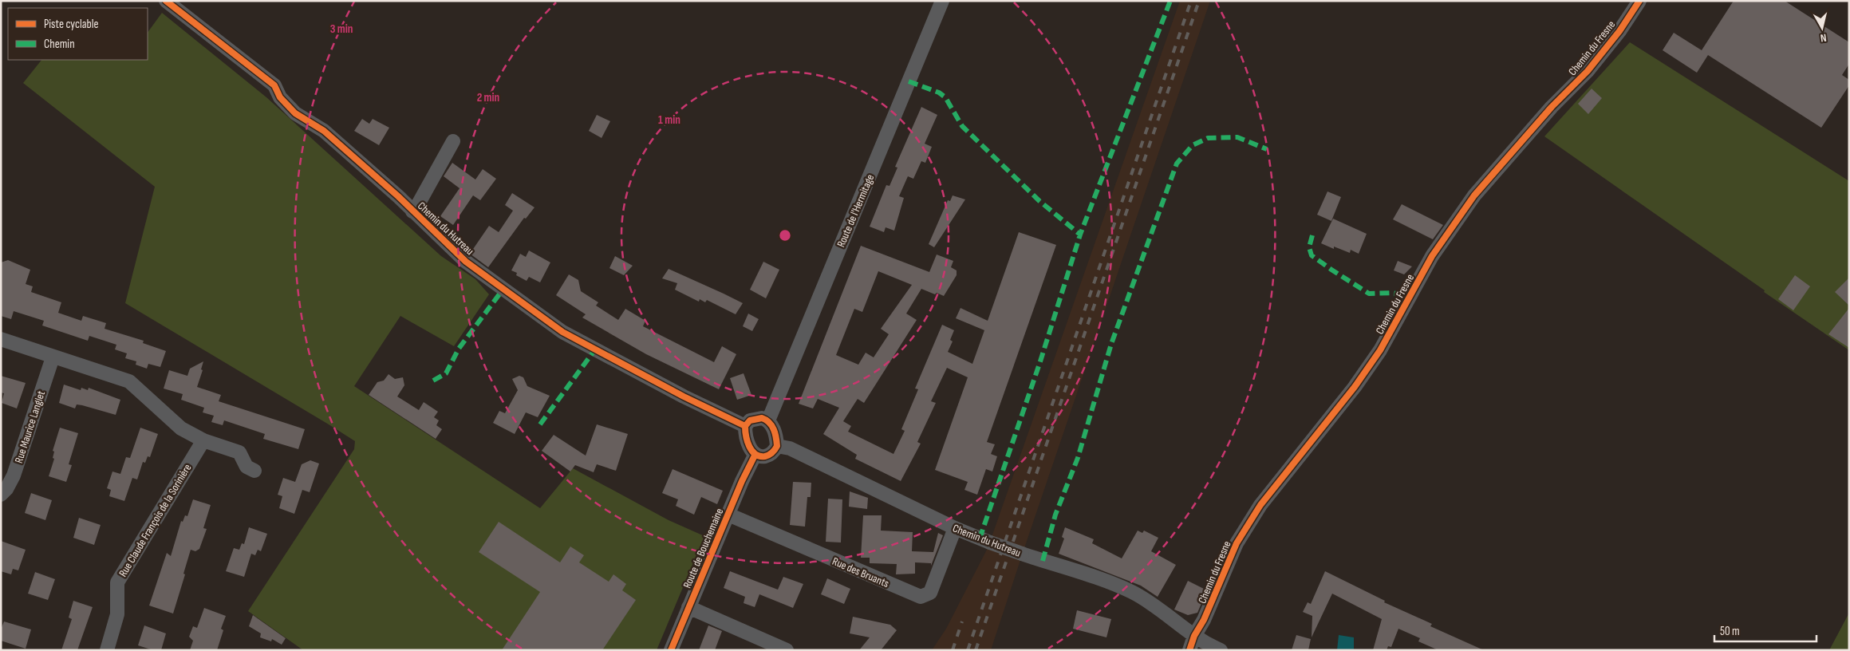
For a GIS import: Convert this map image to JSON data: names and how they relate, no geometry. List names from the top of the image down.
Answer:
{
  "streets": {
    "street": [
      "Chemin du Fresne",
      "Route de l'Hermitage",
      "Chemin du Hutreau",
      "Rue Maurice Langlet",
      "Rue Claude François de la Sorinière",
      "Route de Bouchemaine",
      "Rue des Bruants"
    ]
  },
  "crossings": [
    ["Chemin du Fresne", "Chemin du Hutreau"],
    ["Route de l'Hermitage", "Chemin du Hutreau"],
    ["Route de l'Hermitage", "Route de Bouchemaine"],
    ["Chemin du Hutreau", "Route de Bouchemaine"],
    ["Chemin du Hutreau", "Rue des Bruants"],
    ["Route de Bouchemaine", "Rue des Bruants"]
  ],
  "legend": ["Piste cyclable", "Chemin"],
  "scale_bar": "50 m",
  "north": "bottom",
  "rings": ["3 min", "2 min", "1 min"]
}
